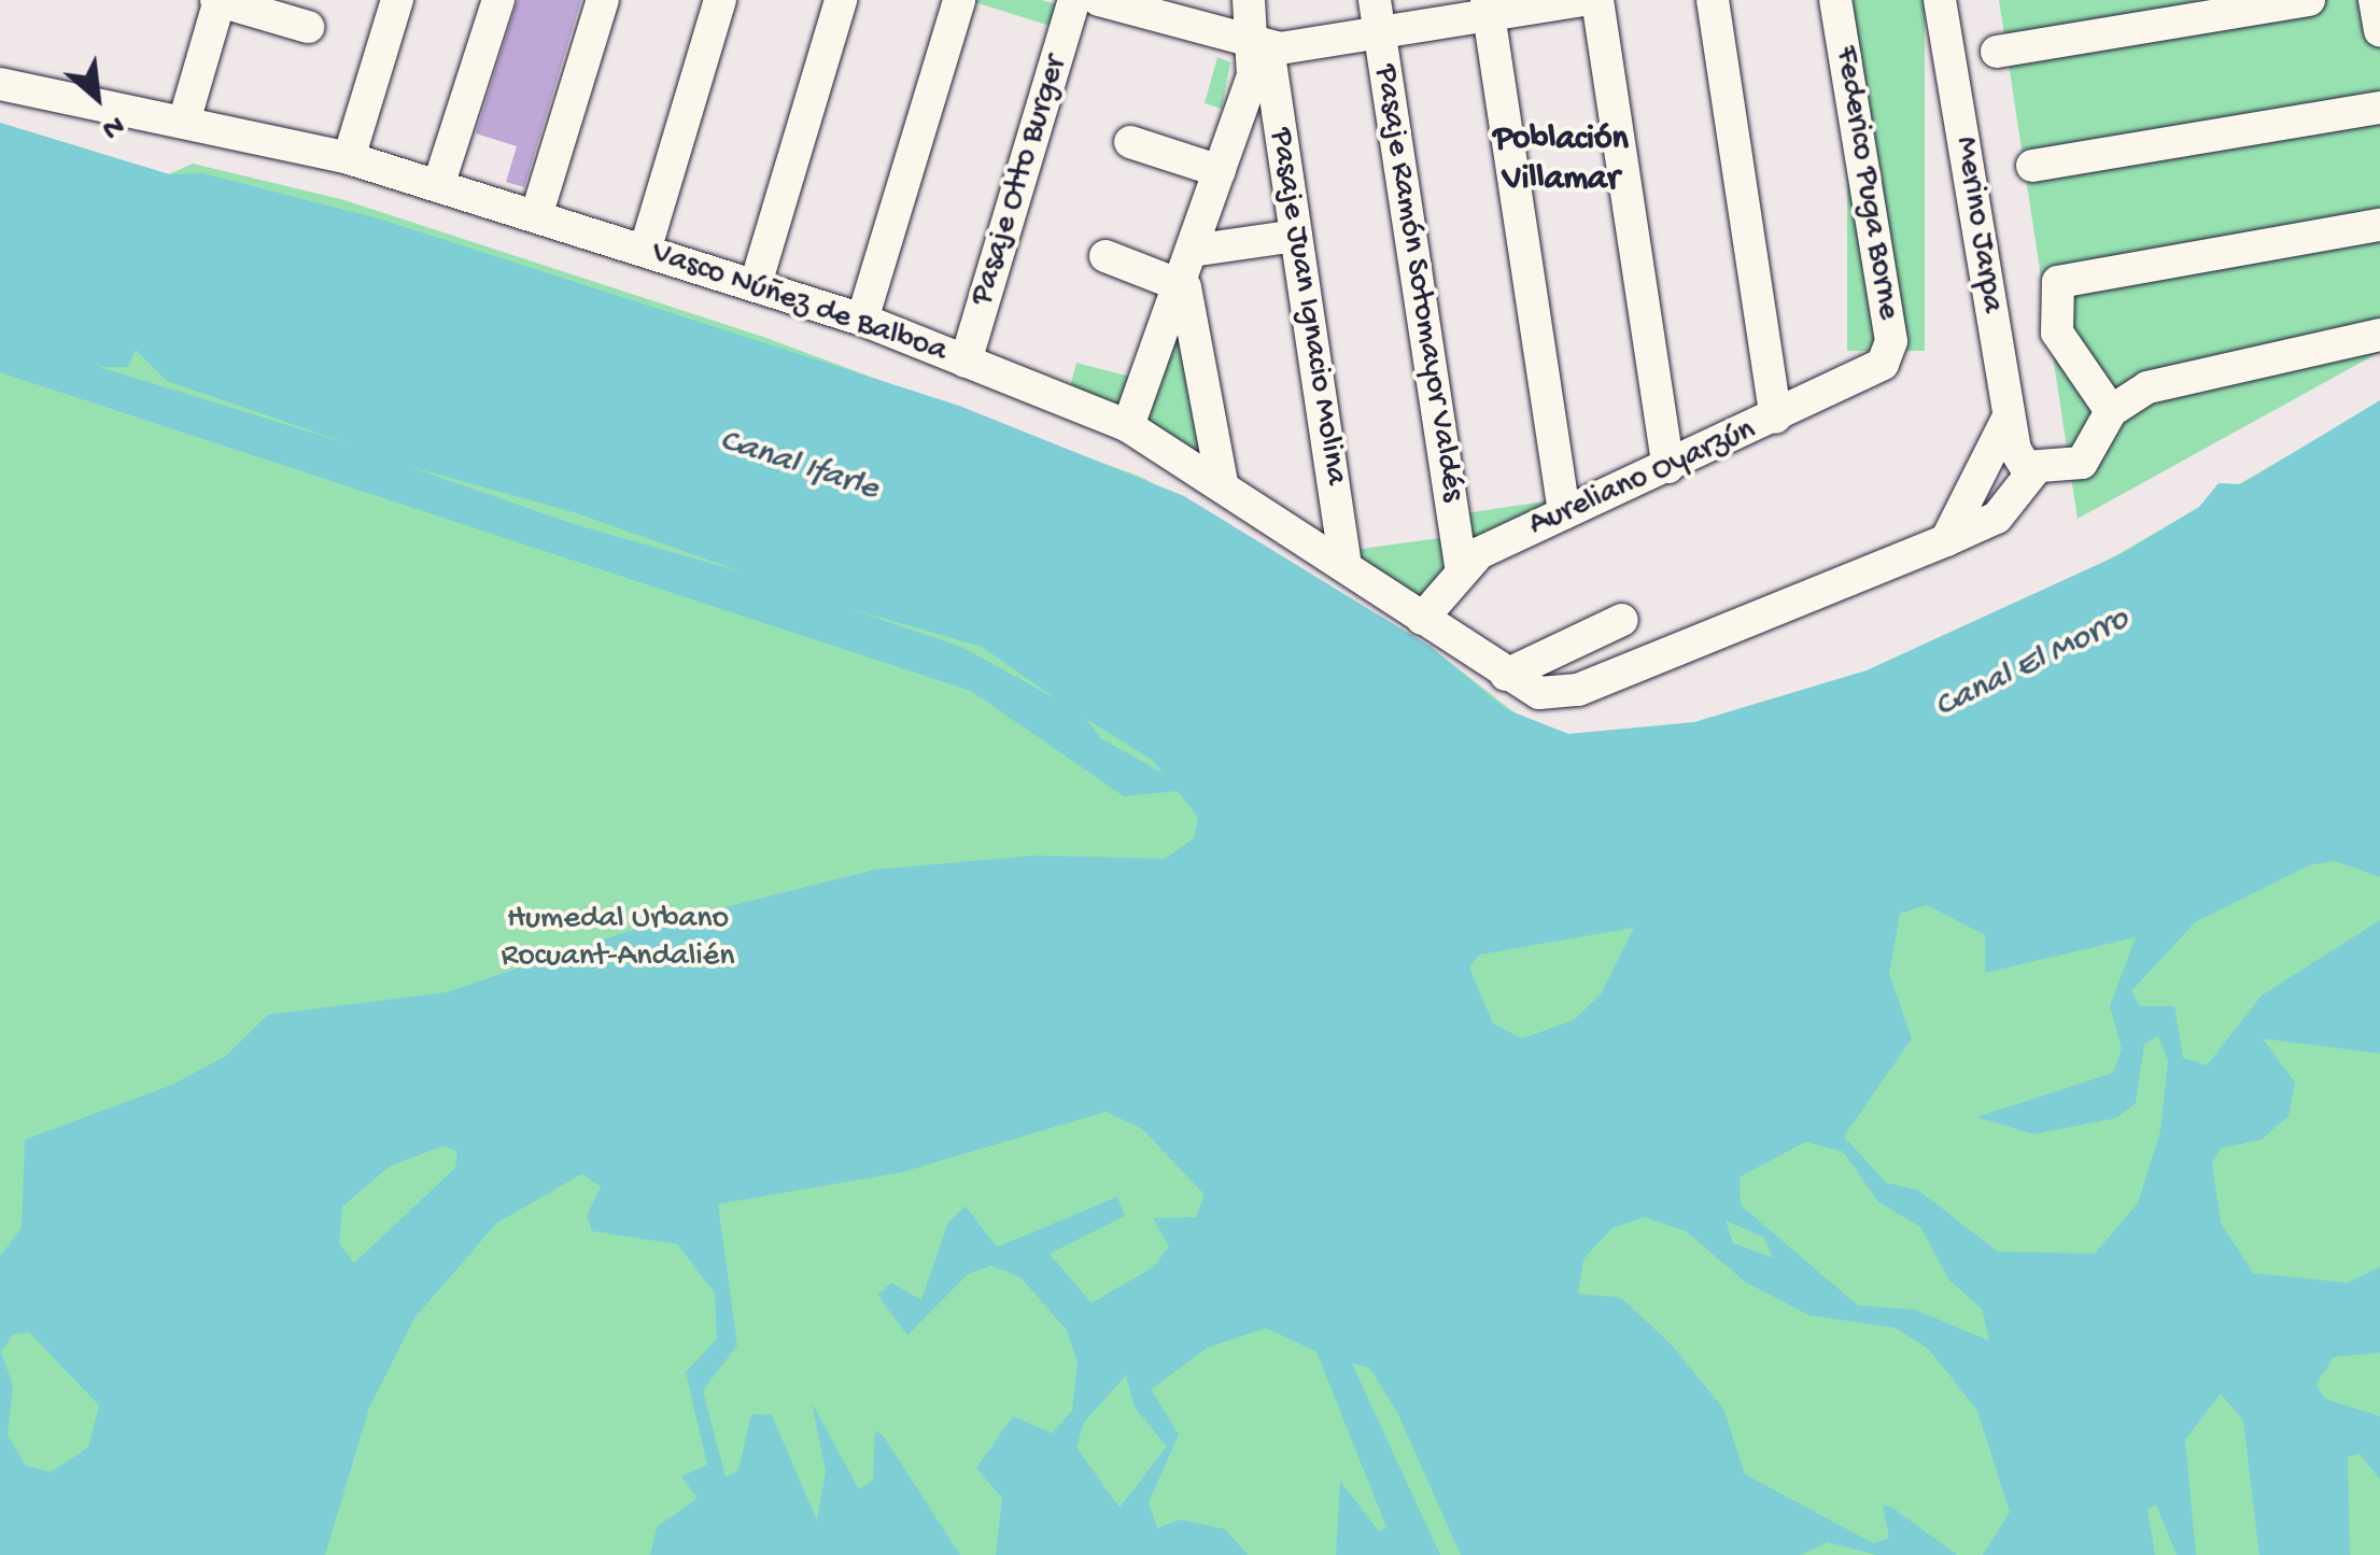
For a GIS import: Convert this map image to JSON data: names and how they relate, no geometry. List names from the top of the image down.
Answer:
{
  "streets": {
    "street": [
      "Pasaje Otto Burger",
      "Federico Puga Borne",
      "Merino Jarpa",
      "Pasaje Ramón Sotomayor Valdés",
      "Vasco Núñez de Balboa",
      "Pasaje Juan Ignacio Molina",
      "Aureliano Oyarzún"
    ]
  },
  "crossings": [
    ["Pasaje Otto Burger", "Vasco Núñez de Balboa"],
    ["Federico Puga Borne", "Aureliano Oyarzún"],
    ["Pasaje Ramón Sotomayor Valdés", "Aureliano Oyarzún"],
    ["Vasco Núñez de Balboa", "Pasaje Juan Ignacio Molina"],
    ["Vasco Núñez de Balboa", "Aureliano Oyarzún"]
  ],
  "districts": ["Población Villamar"],
  "water": ["Canal Ifarle", "Canal El Morro"],
  "parks": ["Humedal Urbano Rocuant-Andalién"],
  "north": "bottom right"
}
